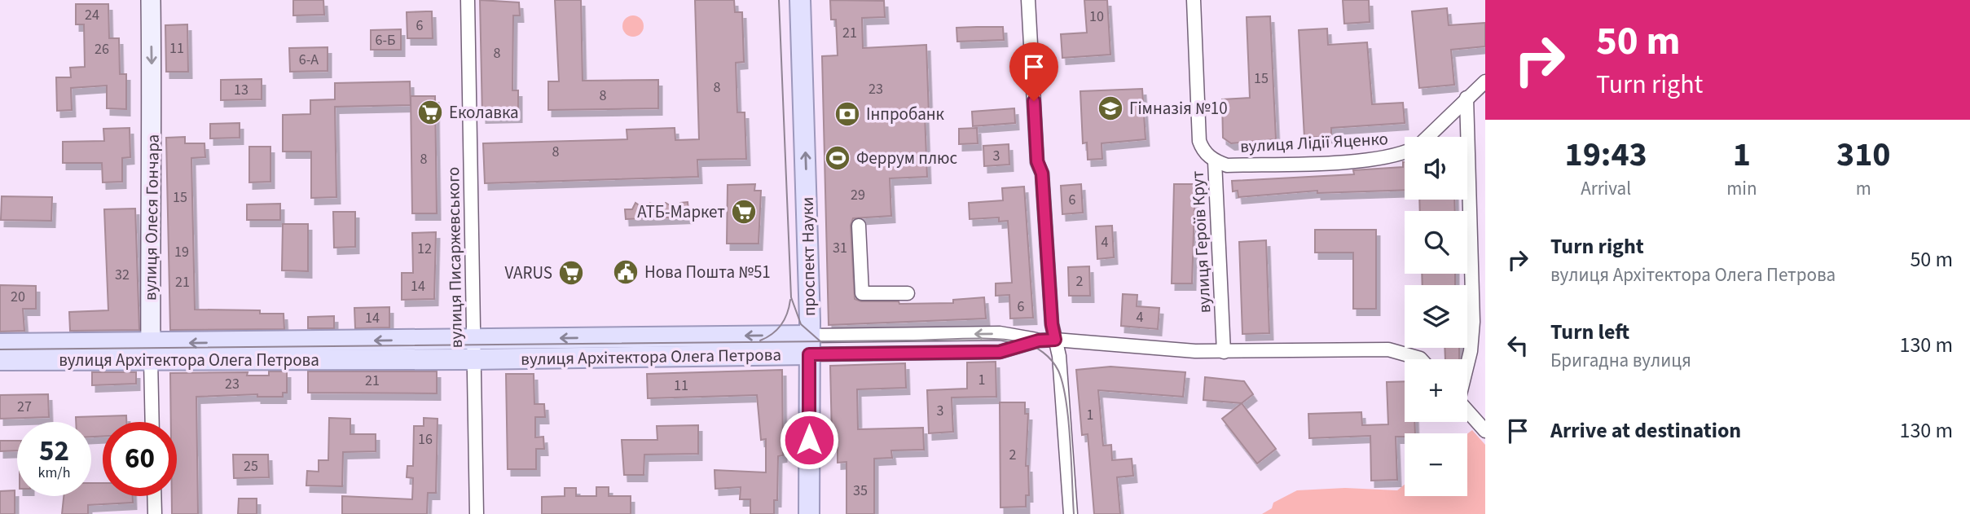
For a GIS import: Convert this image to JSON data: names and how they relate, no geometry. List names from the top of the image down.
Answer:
{
  "streets": {
    "main road": ["вулиця Олеся Гончара", "проспект Науки", "вулиця Архітектора Олега Петрова"],
    "street": ["вулиця Лідії Яценко", "вулиця Героїв Крут", "вулиця Писаржевського"]
  },
  "crossings": [
    ["вулиця Лідії Яценко", "вулиця Героїв Крут"],
    ["вулиця Олеся Гончара", "вулиця Архітектора Олега Петрова"],
    ["вулиця Героїв Крут", "вулиця Архітектора Олега Петрова"],
    ["проспект Науки", "вулиця Архітектора Олега Петрова"],
    ["вулиця Писаржевського", "вулиця Архітектора Олега Петрова"]
  ],
  "one_way": ["вулиця Олеся Гончара", "проспект Науки"],
  "places": {
    "school or university": ["Гімназія №10"],
    "supermarket": ["Еколавка", "АТБ-Маркет", "VARUS"],
    "bank": ["Інпробанк"],
    "sports": ["Феррум плюс"],
    "public building": ["Нова Пошта №51"]
  },
  "house_numbers": [
    "24",
    "10",
    "6",
    "21",
    "6-Б",
    "11",
    "26",
    "8",
    "6-А",
    "15",
    "8",
    "23",
    "13",
    "8",
    "8",
    "3",
    "8",
    "29",
    "15",
    "6",
    "4",
    "31",
    "12",
    "19",
    "32",
    "2",
    "21",
    "14",
    "20",
    "6",
    "4",
    "14",
    "1",
    "21",
    "23",
    "11",
    "27",
    "3",
    "1",
    "16",
    "2",
    "25",
    "35"
  ],
  "page": {
    "turn": ["50 m", "Turn right"],
    "eta": [
      "19:43",
      "Arrival",
      "1",
      "min",
      "310",
      "m"
    ],
    "map_buttons": ["+", "−"],
    "list": [
      {
        "name": "Turn right",
        "note": "вулиця Архітектора Олега Петрова",
        "value": "50 m"
      },
      {
        "name": "Turn left",
        "note": "Бригадна вулиця",
        "value": "130 m"
      },
      {
        "name": "Arrive at destination",
        "value": "130 m"
      }
    ],
    "speed": "52 km/h",
    "limit": "60"
  }
}
